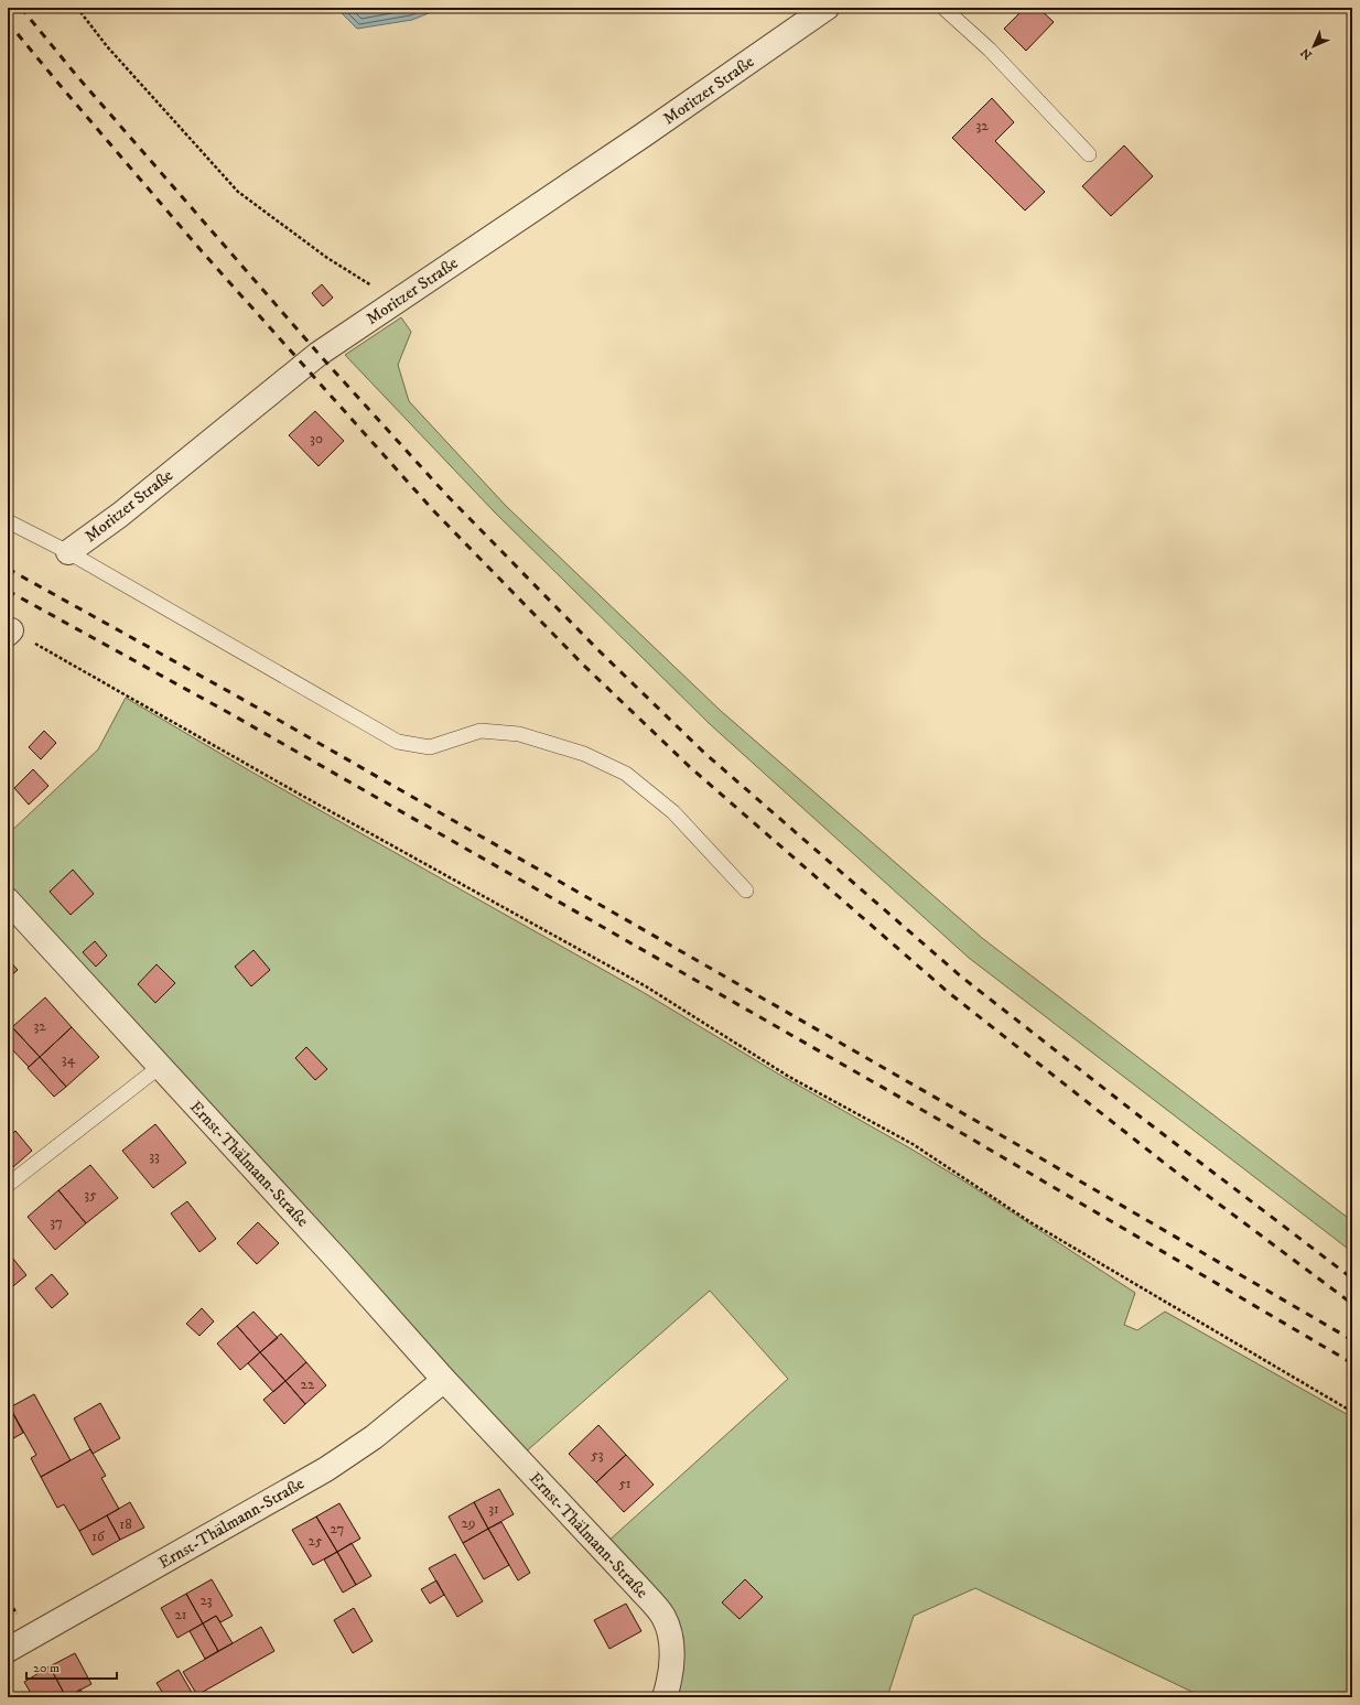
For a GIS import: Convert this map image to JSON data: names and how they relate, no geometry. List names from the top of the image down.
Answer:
{
  "streets": {
    "street": ["Moritzer Straße", "Ernst-Thälmann-Straße"]
  },
  "house_numbers": [
    "32",
    "30",
    "32",
    "34",
    "33",
    "35",
    "37",
    "22",
    "53",
    "51",
    "31",
    "29",
    "18",
    "27",
    "16",
    "25",
    "23",
    "21"
  ],
  "scale_bar": "20 m",
  "north": "bottom left"
}
